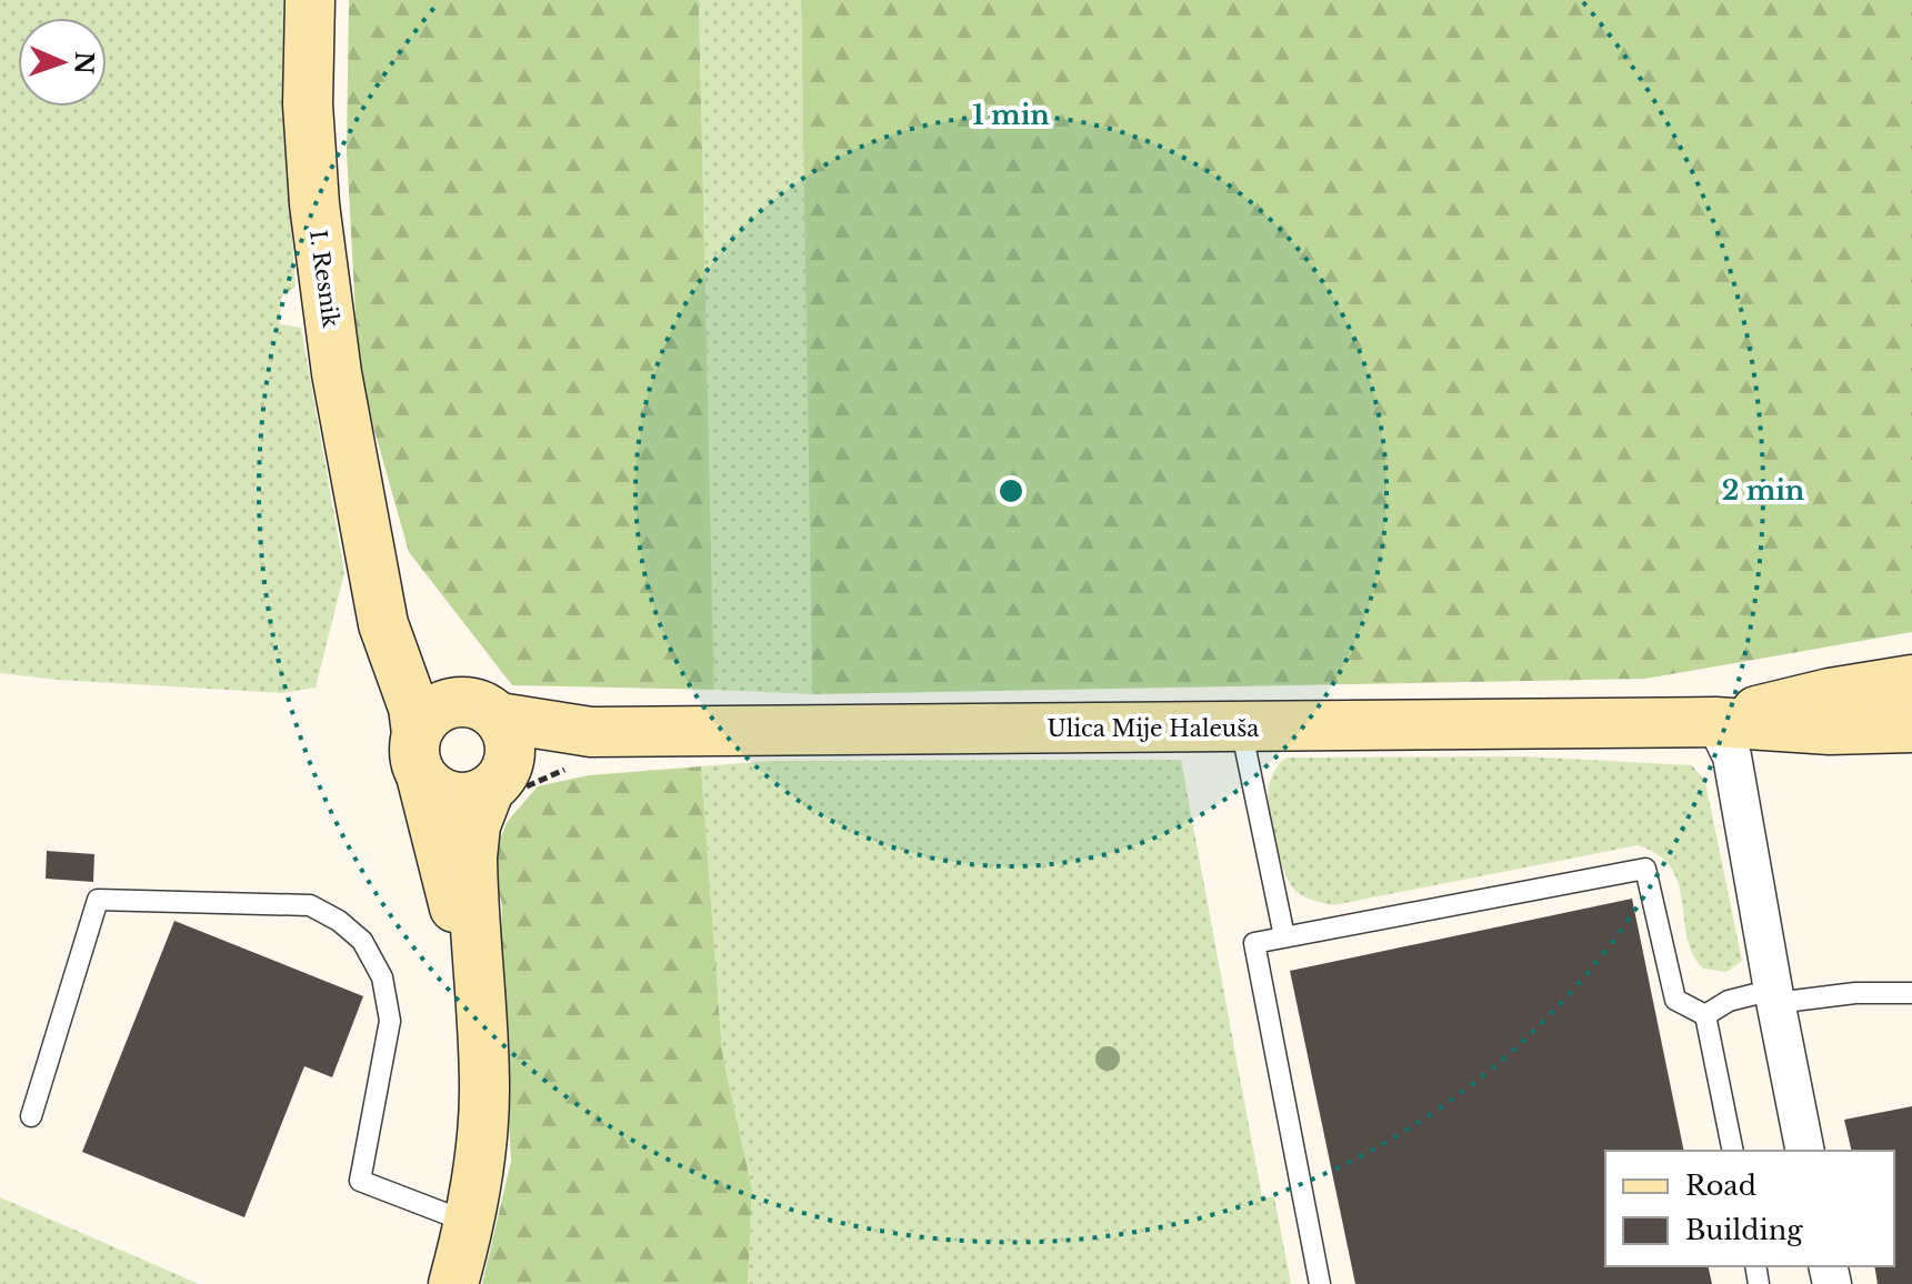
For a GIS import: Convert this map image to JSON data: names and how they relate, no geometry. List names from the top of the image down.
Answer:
{
  "streets": {
    "main road": ["I. Resnik", "Ulica Mije Haleuša"]
  },
  "crossings": [
    ["I. Resnik", "Ulica Mije Haleuša"]
  ],
  "legend": ["Road", "Building"],
  "north": "right",
  "rings": ["1 min", "2 min"]
}
